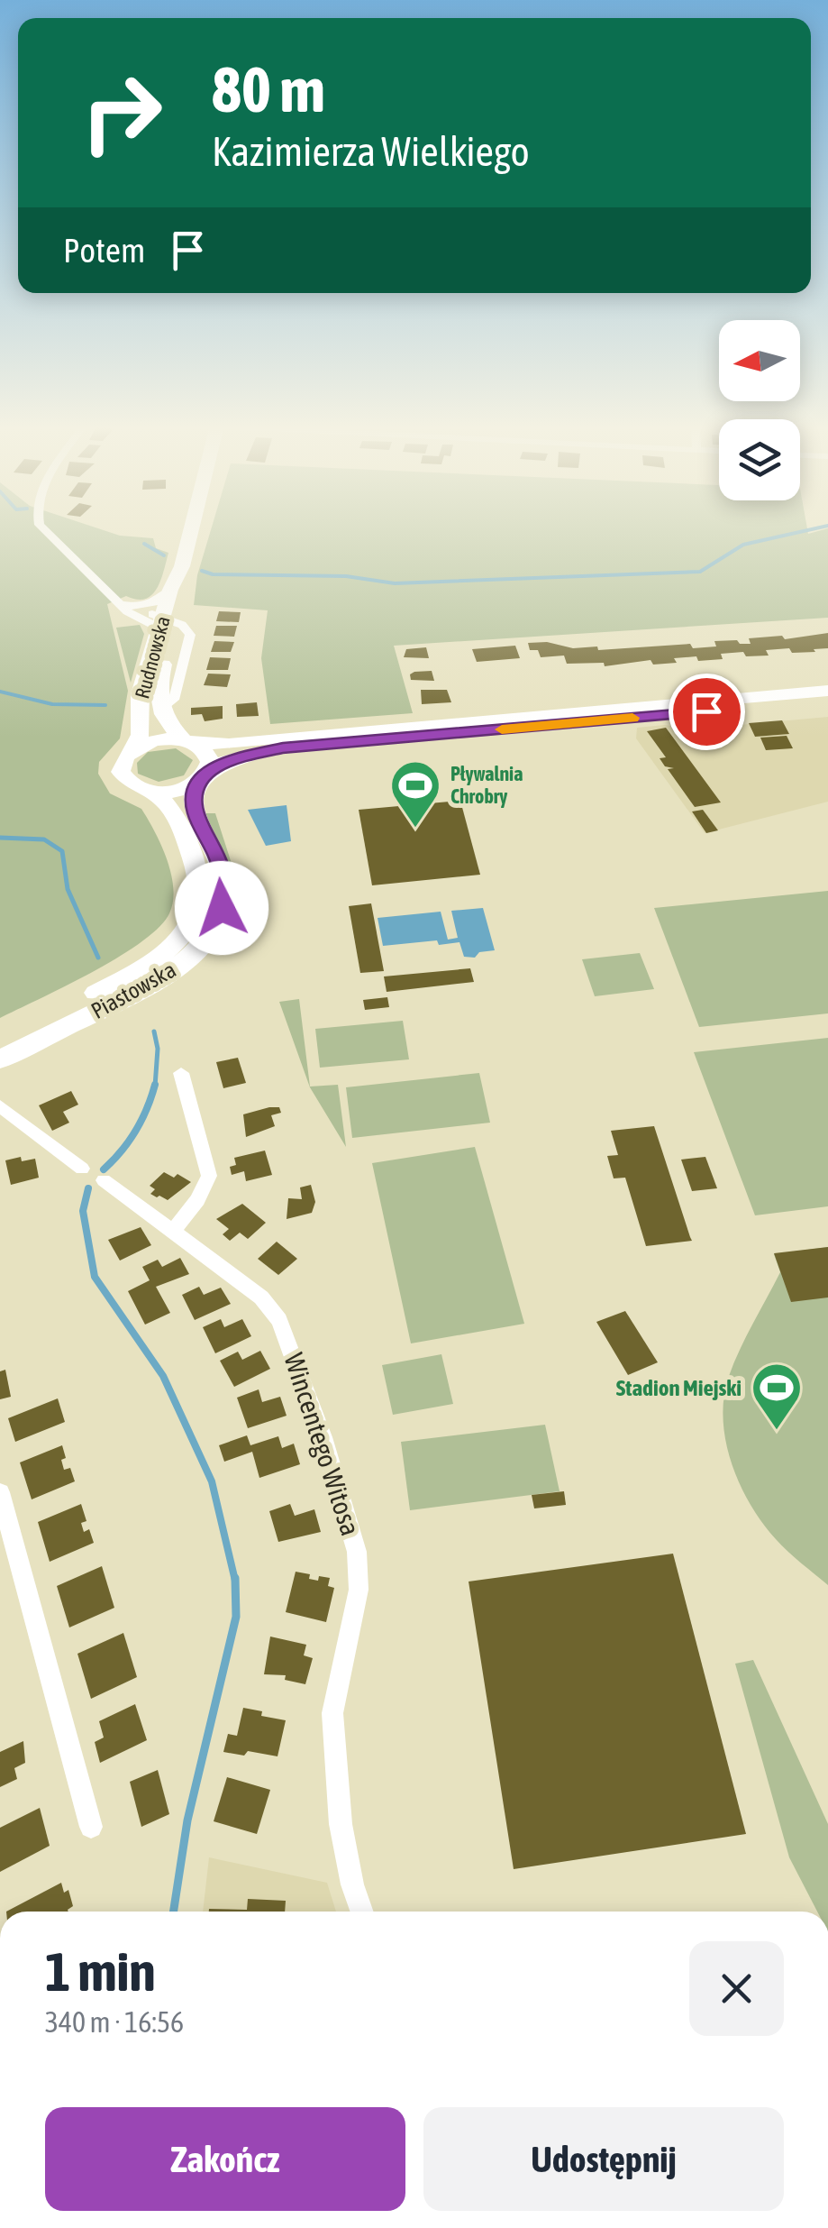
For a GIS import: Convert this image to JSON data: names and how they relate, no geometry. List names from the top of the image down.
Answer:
{
  "streets": {
    "main road": ["Rudnowska", "Piastowska"],
    "street": ["Wincentego Witosa"]
  },
  "crossings": [
    ["Rudnowska", "Piastowska"]
  ],
  "places": {
    "sports": ["Pływalnia Chrobry", "Stadion Miejski"]
  },
  "north": "left",
  "page": {
    "turn": ["80 m", "Kazimierza Wielkiego"],
    "then": "Potem",
    "heading": ["1 min", "340 m · 16:56"],
    "buttons": ["Zakończ", "Udostępnij"]
  }
}
